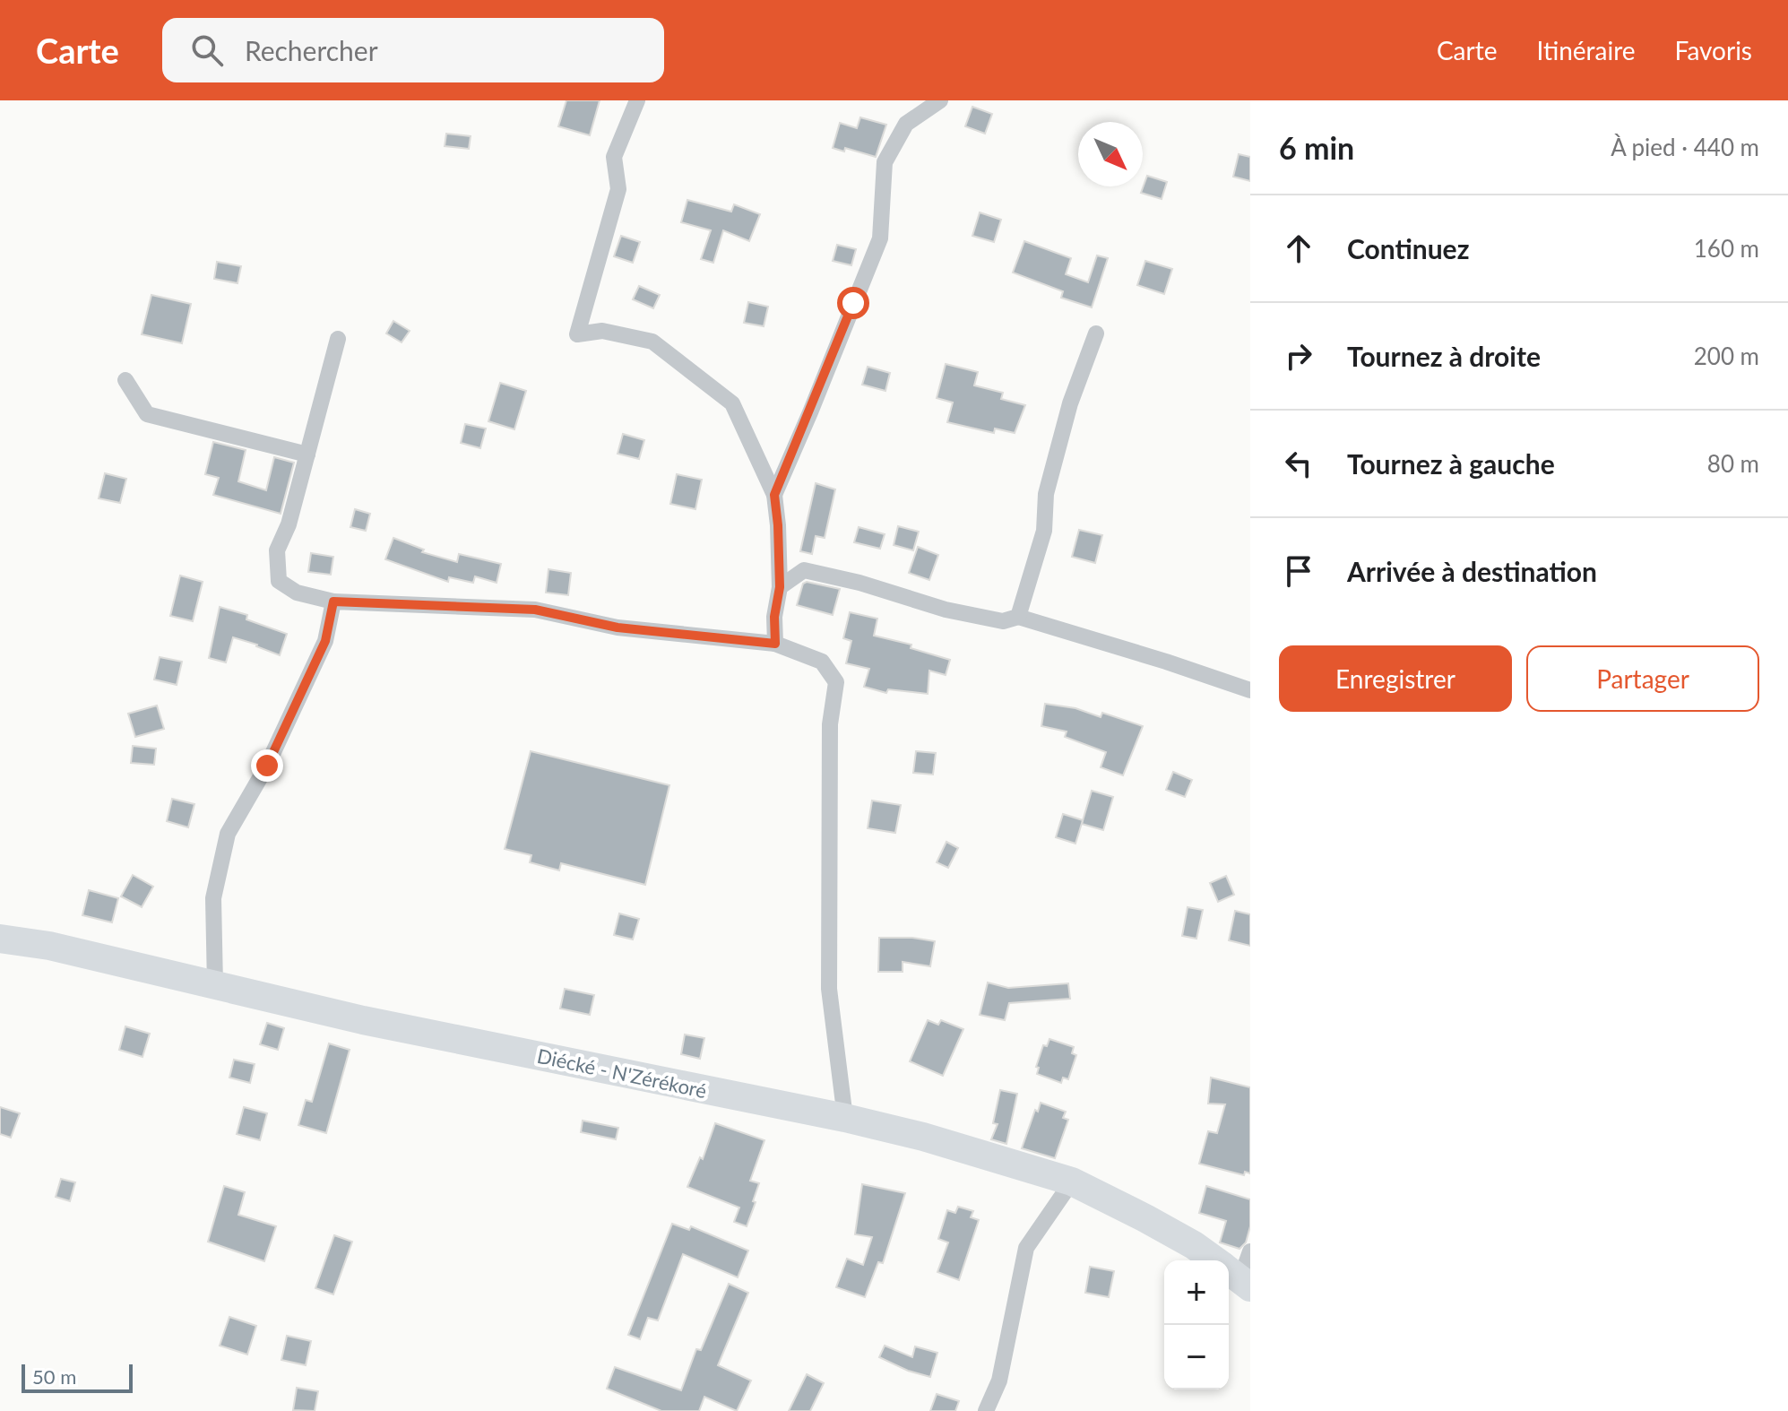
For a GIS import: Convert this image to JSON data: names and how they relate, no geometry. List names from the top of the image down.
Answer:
{
  "streets": {
    "highway": ["Diécké - N'Zérékoré"]
  },
  "scale_bar": "50 m",
  "north": "bottom right",
  "page": {
    "header": "Carte",
    "search": "Rechercher",
    "nav": ["Carte", "Itinéraire", "Favoris"],
    "heading": ["6 min", "À pied · 440 m"],
    "list": [
      ["Continuez", "160 m"],
      ["Tournez à droite", "200 m"],
      ["Tournez à gauche", "80 m"],
      "Arrivée à destination"
    ],
    "buttons": ["Enregistrer", "Partager"],
    "map_buttons": ["+", "−"],
    "scale": "50 m"
  }
}
